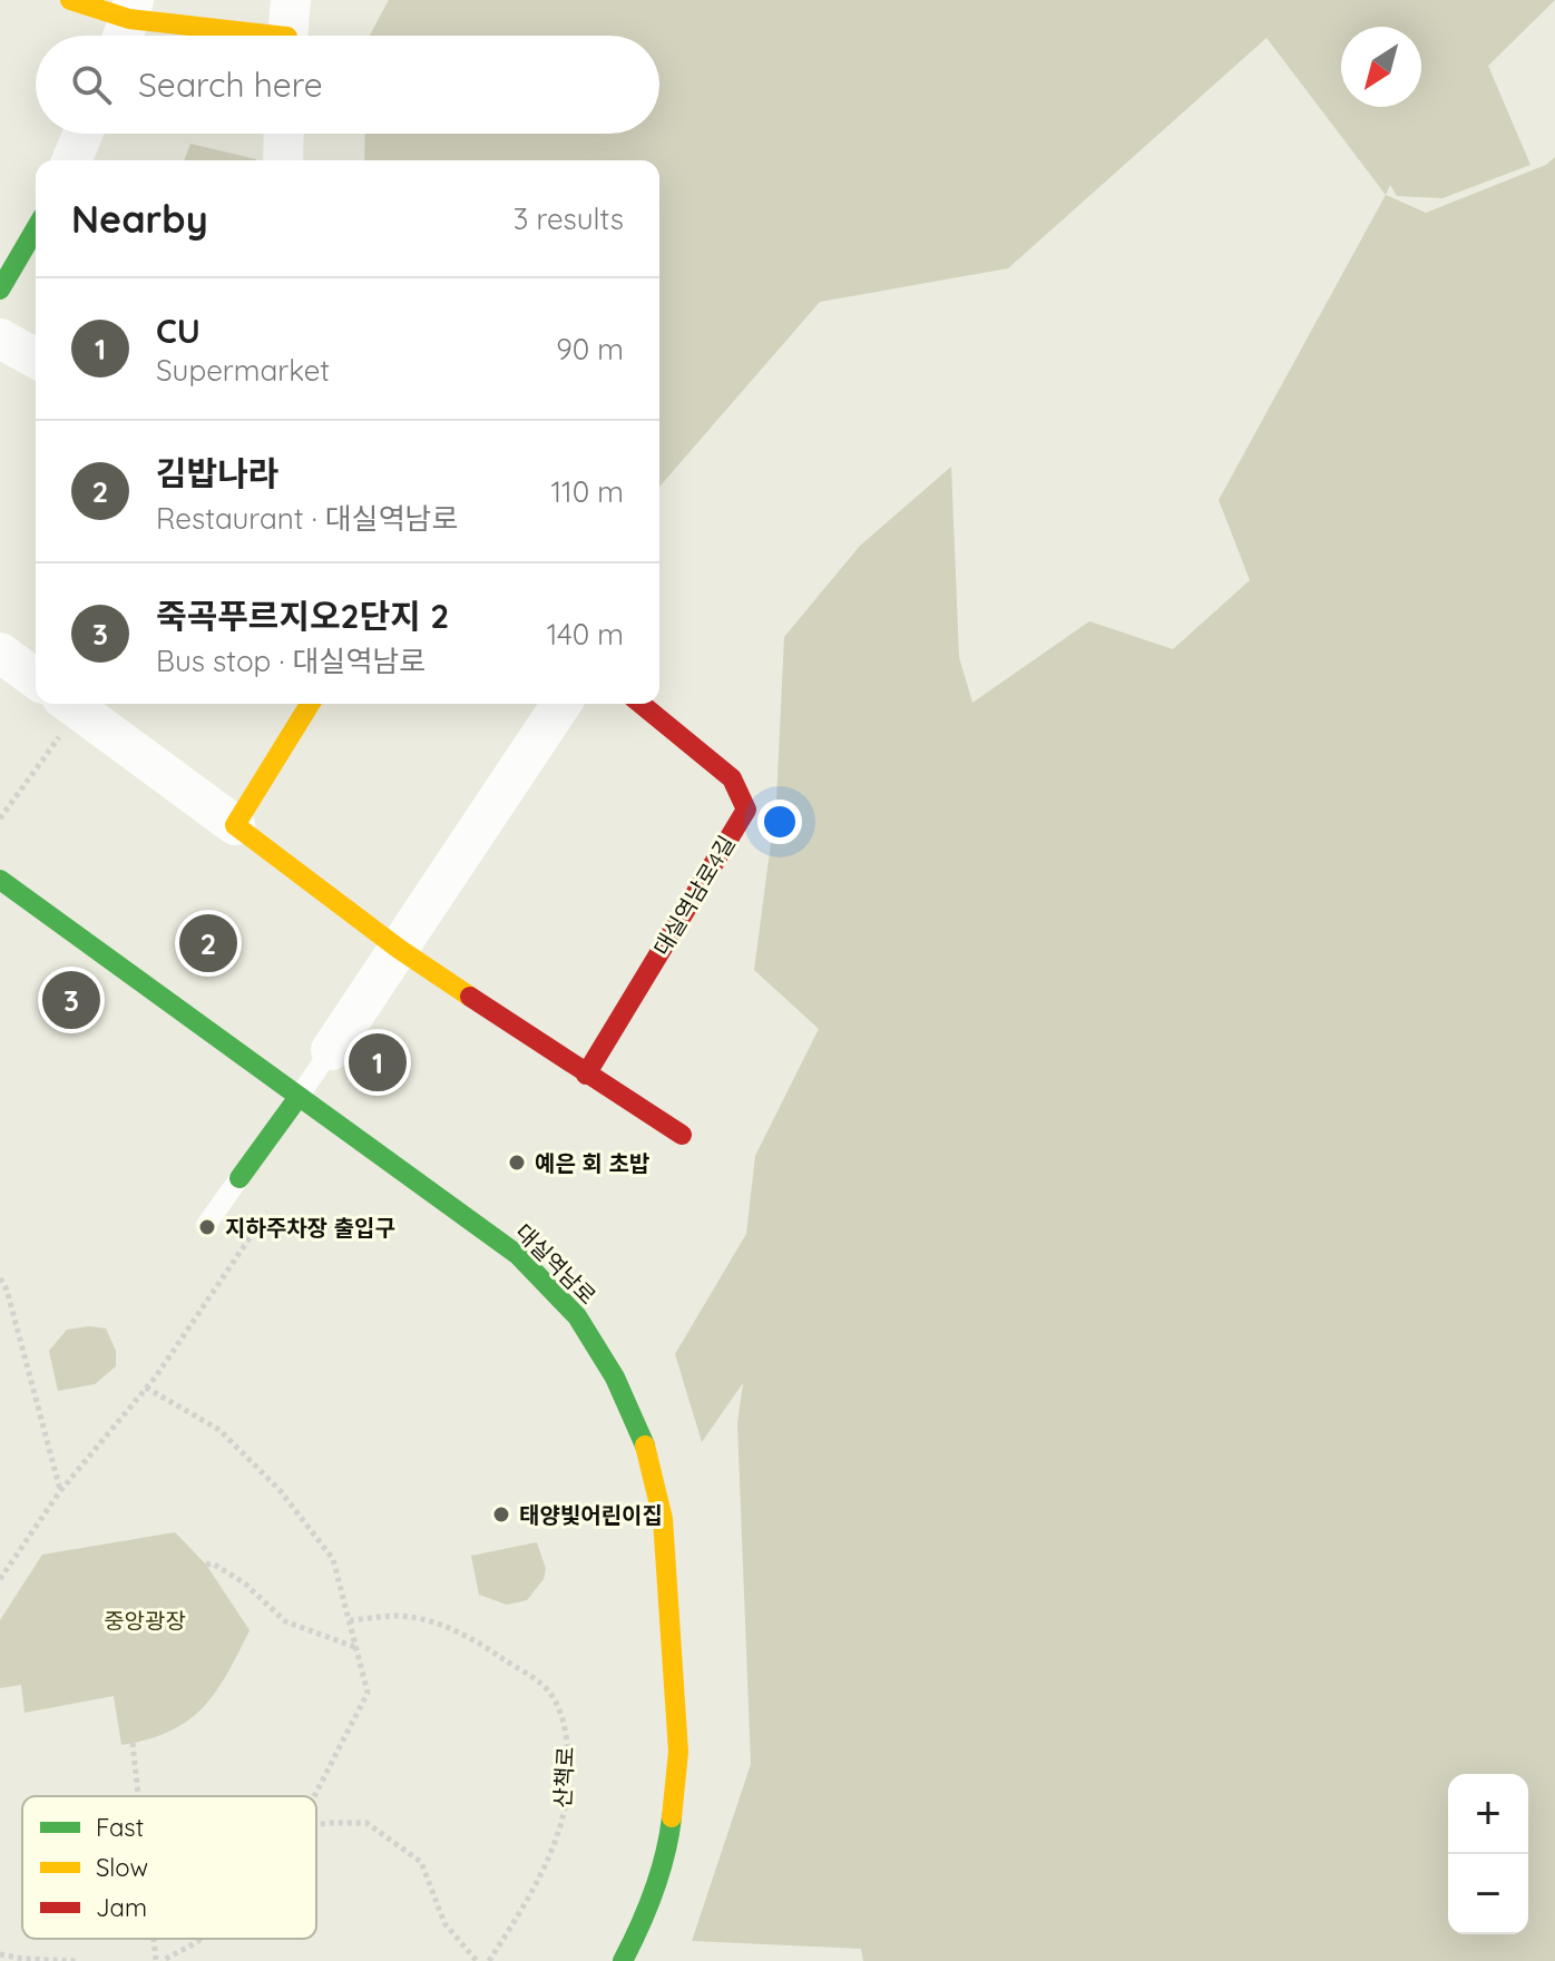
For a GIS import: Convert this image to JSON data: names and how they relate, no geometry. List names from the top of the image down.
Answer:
{
  "streets": {
    "street": ["대실역남로4길", "대실역남로"],
    "path": ["산책로"]
  },
  "parks": ["중앙광장"],
  "places": ["예은 회 초밥", "지하주차장 출입구", "태양빛어린이집"],
  "legend": ["Fast", "Slow", "Jam"],
  "north": "bottom left",
  "page": {
    "search": "Search here",
    "heading": ["Nearby", "3 results"],
    "list": [
      {
        "mark": "1",
        "name": "CU",
        "note": "Supermarket",
        "value": "90 m"
      },
      {
        "mark": "2",
        "name": "김밥나라",
        "note": "Restaurant · 대실역남로",
        "value": "110 m"
      },
      {
        "mark": "3",
        "name": "죽곡푸르지오2단지 2",
        "note": "Bus stop · 대실역남로",
        "value": "140 m"
      }
    ],
    "pins": ["2", "3", "1"],
    "map_buttons": ["+", "−"]
  }
}
